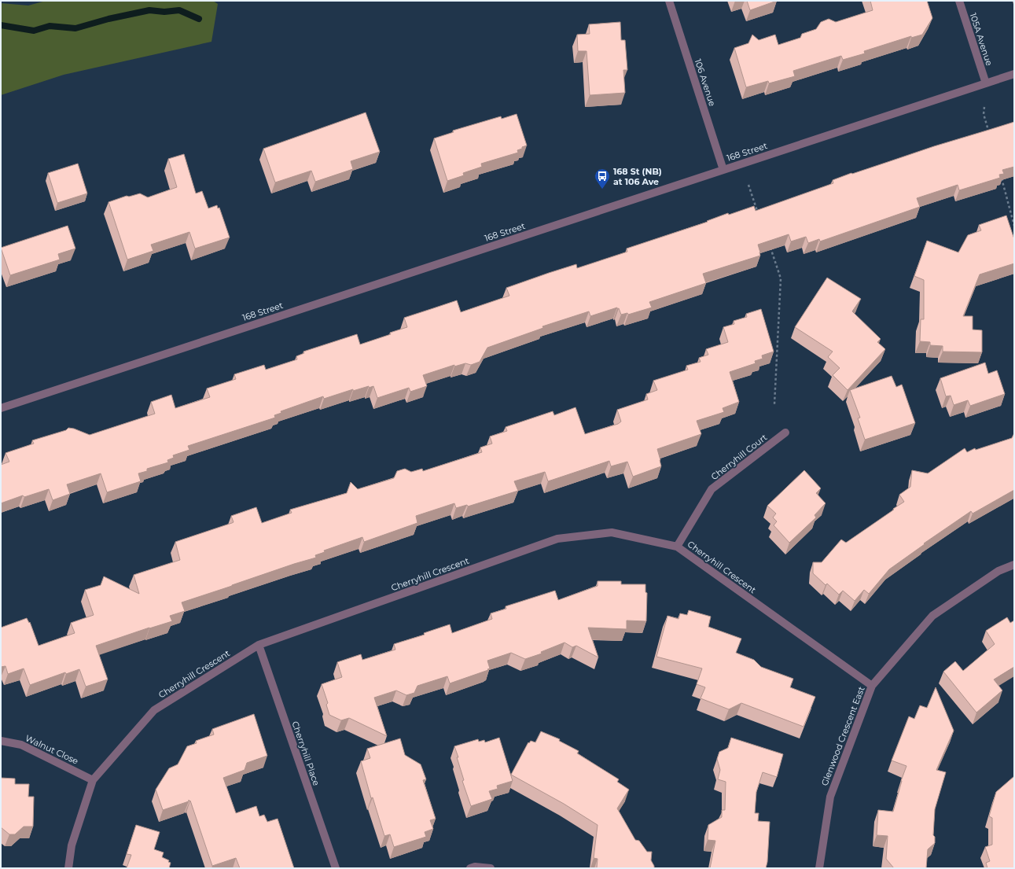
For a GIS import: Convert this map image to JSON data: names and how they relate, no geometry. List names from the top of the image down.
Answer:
{
  "streets": {
    "street": [
      "105A Avenue",
      "106 Avenue",
      "168 Street",
      "Cherryhill Court",
      "Cherryhill Crescent",
      "Glenwood Crescent East",
      "Walnut Close",
      "Cherryhill Place"
    ]
  },
  "crossings": [
    ["105A Avenue", "168 Street"],
    ["106 Avenue", "168 Street"],
    ["Cherryhill Court", "Cherryhill Crescent"],
    ["Cherryhill Crescent", "Glenwood Crescent East"],
    ["Cherryhill Crescent", "Walnut Close"],
    ["Cherryhill Crescent", "Cherryhill Place"]
  ],
  "places": {
    "bus stop": ["168 St (NB) at 106 Ave"]
  }
}
